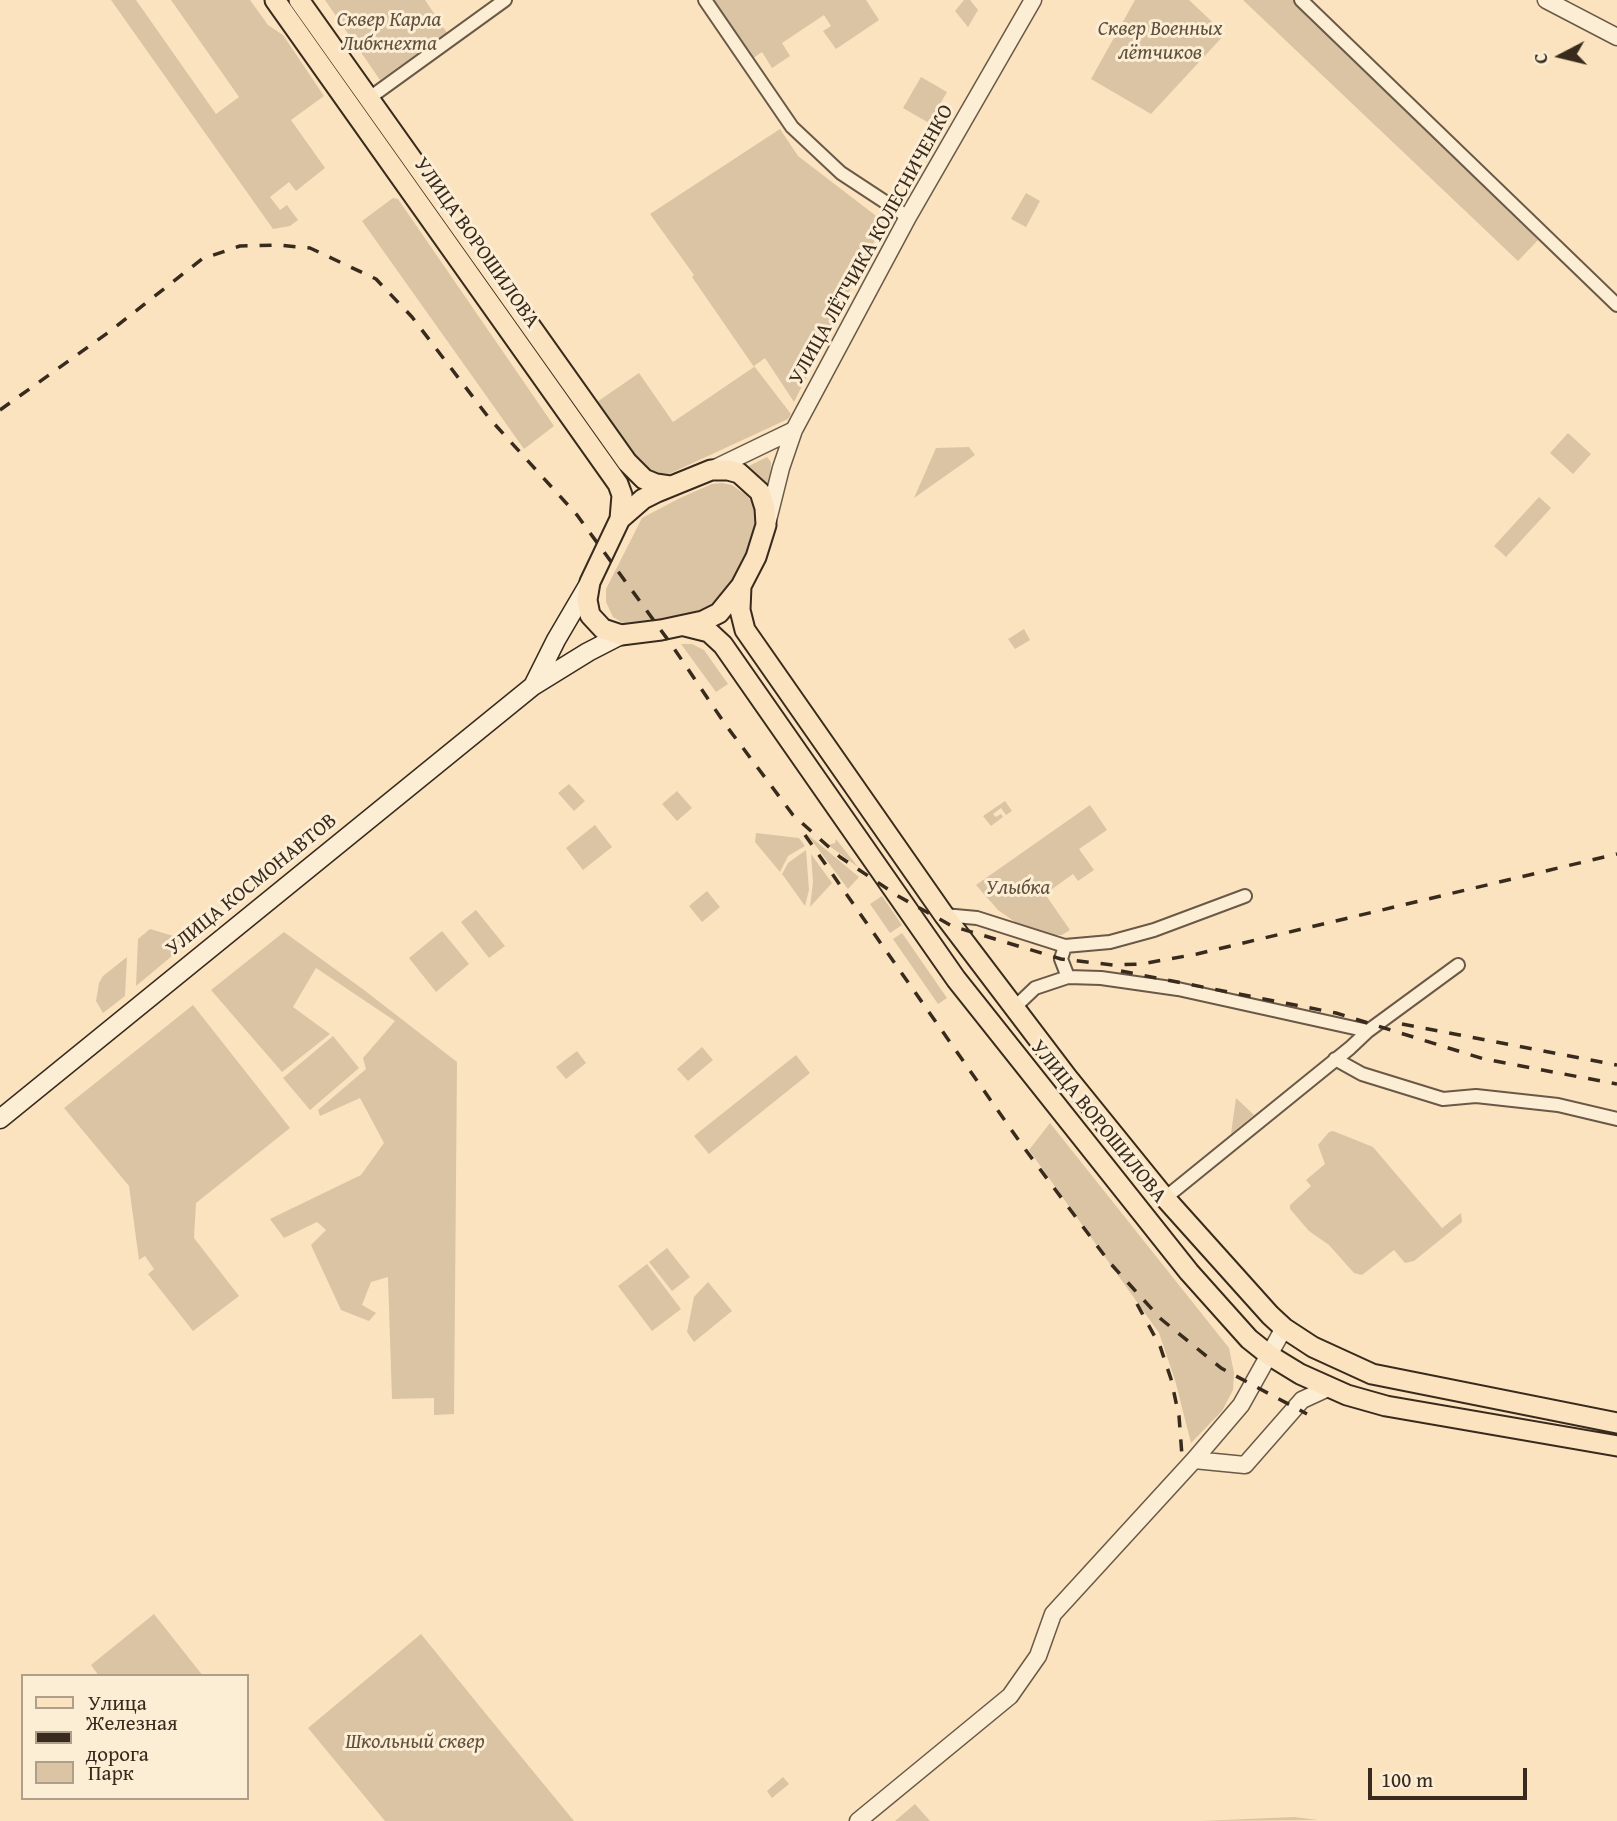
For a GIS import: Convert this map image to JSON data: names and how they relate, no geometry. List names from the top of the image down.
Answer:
{
  "streets": {
    "main road": ["УЛИЦА ВОРОШИЛОВА", "УЛИЦА КОСМОНАВТОВ"],
    "street": ["УЛИЦА ЛЁТЧИКА КОЛЕСНИЧЕНКО"]
  },
  "crossings": [
    ["УЛИЦА ВОРОШИЛОВА", "УЛИЦА ЛЁТЧИКА КОЛЕСНИЧЕНКО"],
    ["УЛИЦА ВОРОШИЛОВА", "УЛИЦА КОСМОНАВТОВ"],
    ["УЛИЦА ЛЁТЧИКА КОЛЕСНИЧЕНКО", "УЛИЦА КОСМОНАВТОВ"]
  ],
  "parks": [
    "Сквер Карла Либкнехта",
    "Сквер Военных лётчиков",
    "Улыбка",
    "Школьный сквер"
  ],
  "legend": ["Улица", "Железная дорога", "Парк"],
  "scale_bar": "100 m",
  "north": "left"
}
